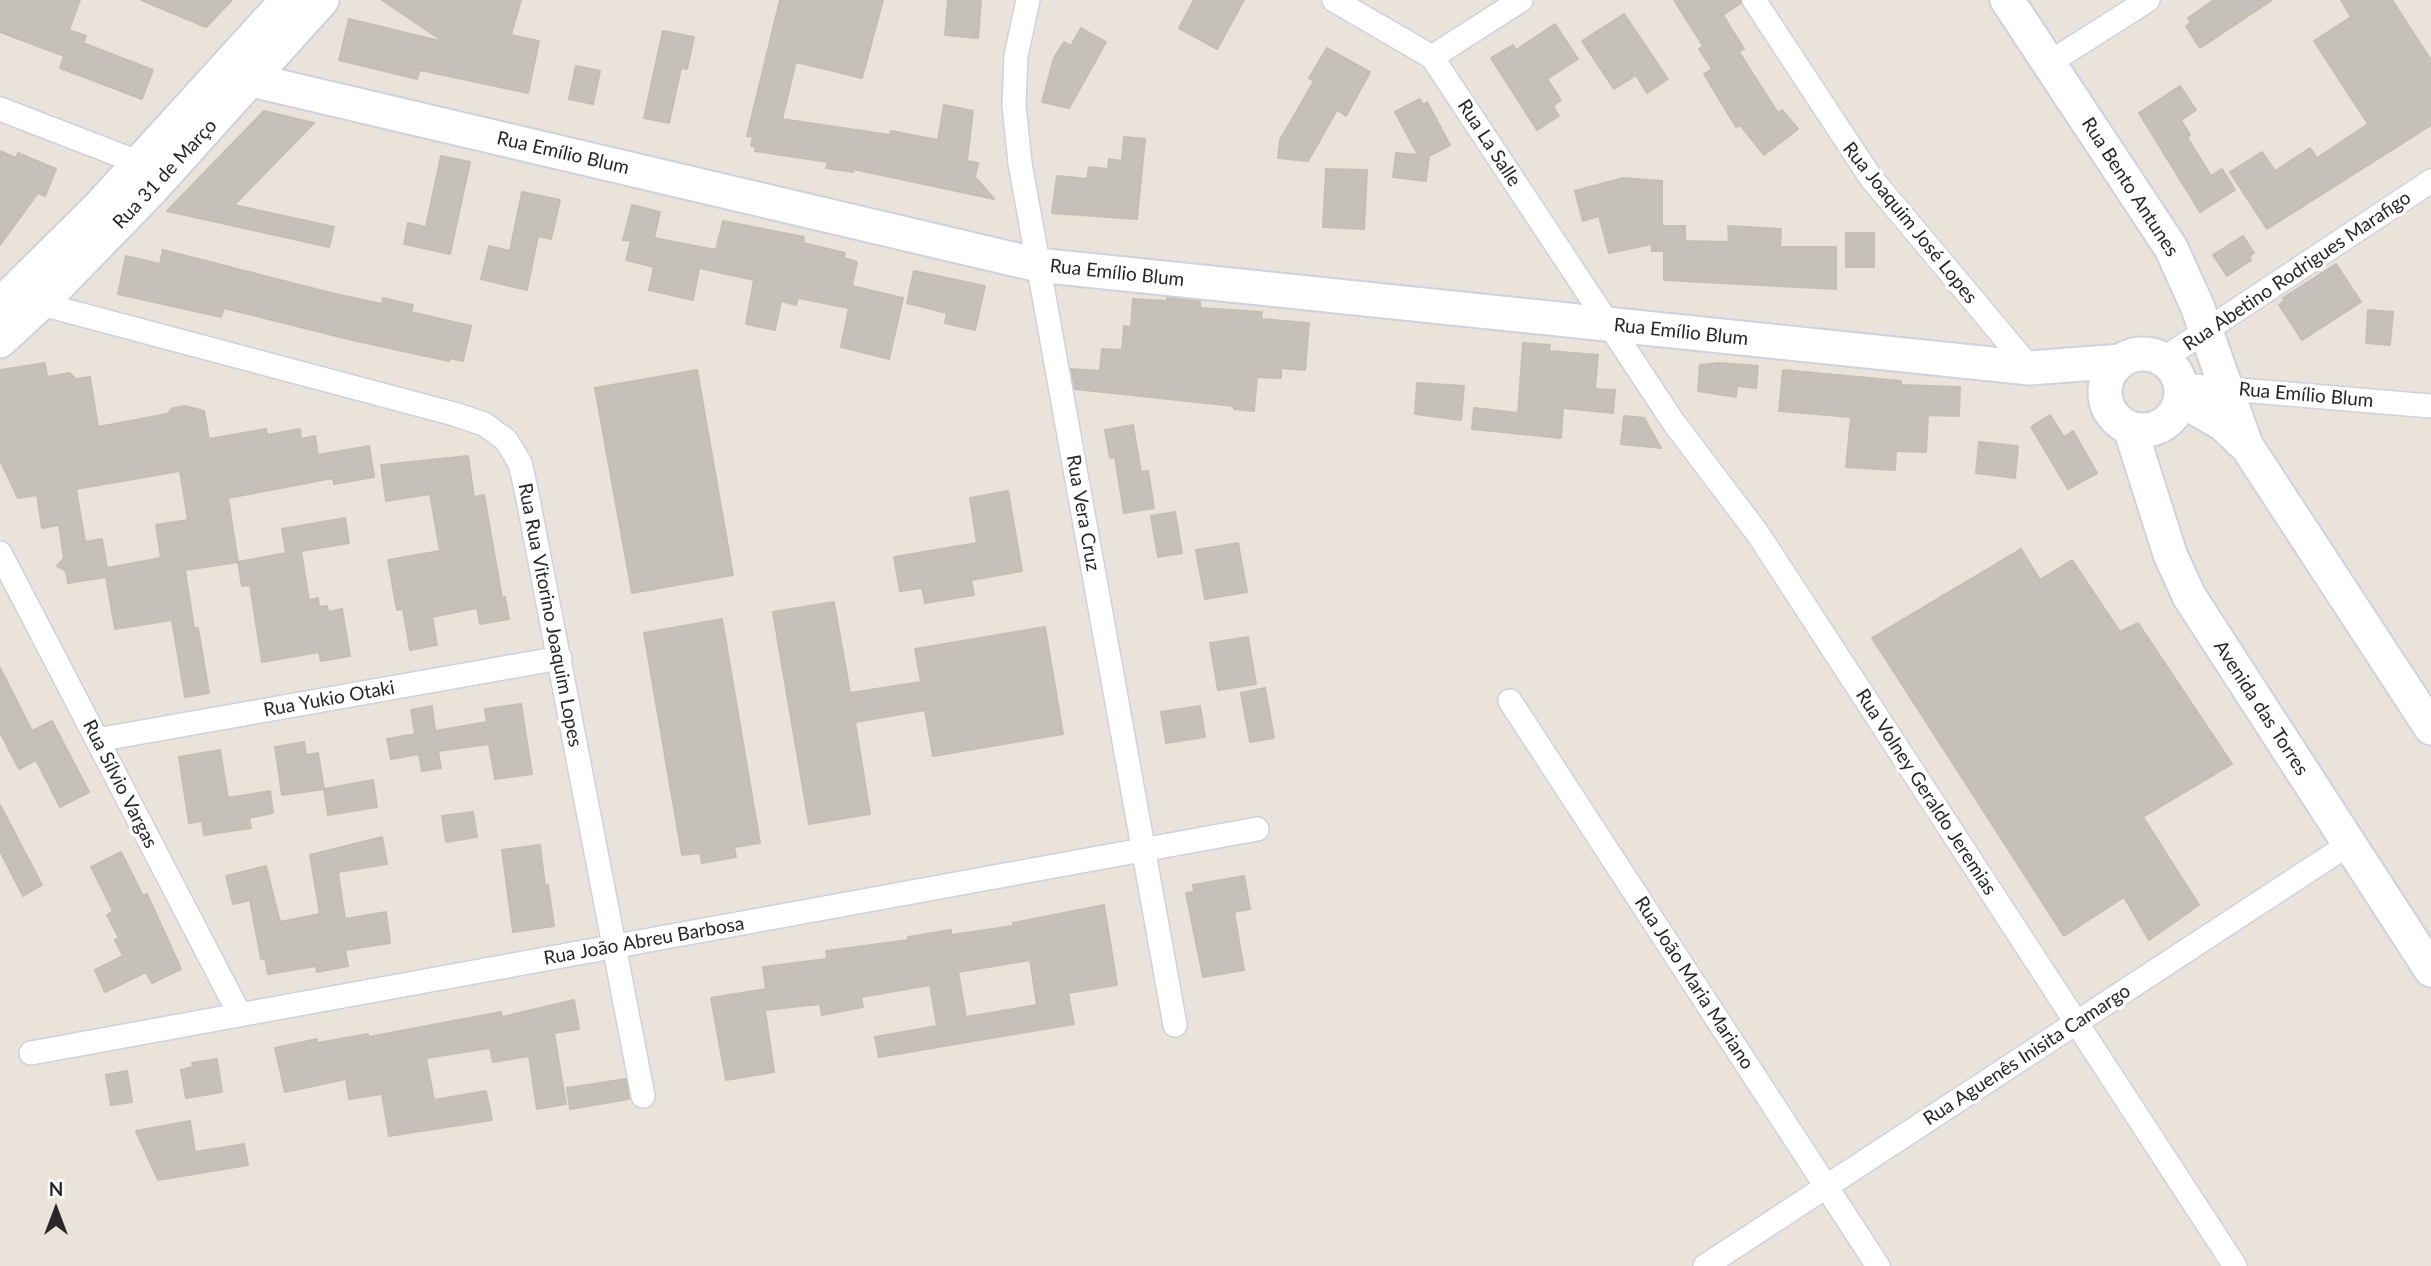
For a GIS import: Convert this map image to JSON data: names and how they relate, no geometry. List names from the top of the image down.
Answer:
{
  "streets": {
    "main road": [
      "Rua Emílio Blum",
      "Rua 31 de Março",
      "Rua Bento Antunes",
      "Avenida das Torres"
    ],
    "street": [
      "Rua La Salle",
      "Rua Joaquim José Lopes",
      "Rua Abetino Rodrigues Marafigo",
      "Rua Vera Cruz",
      "Rua Rua Vitorino Joaquim Lopes",
      "Rua Yukio Otaki",
      "Rua Sílvio Vargas",
      "Rua Volney Geraldo Jeremias",
      "Rua João Abreu Barbosa",
      "Rua João Maria Mariano",
      "Rua Aguenês Inisita Camargo"
    ]
  },
  "crossings": [
    ["Rua La Salle", "Rua Emílio Blum"],
    ["Rua La Salle", "Rua Volney Geraldo Jeremias"],
    ["Rua Emílio Blum", "Rua 31 de Março"],
    ["Rua Emílio Blum", "Rua Bento Antunes"],
    ["Rua Emílio Blum", "Rua Joaquim José Lopes"],
    ["Rua Emílio Blum", "Rua Abetino Rodrigues Marafigo"],
    ["Rua Emílio Blum", "Rua Vera Cruz"],
    ["Rua Emílio Blum", "Avenida das Torres"],
    ["Rua Emílio Blum", "Rua Volney Geraldo Jeremias"],
    ["Rua 31 de Março", "Rua Rua Vitorino Joaquim Lopes"],
    ["Rua Bento Antunes", "Rua Abetino Rodrigues Marafigo"],
    ["Rua Abetino Rodrigues Marafigo", "Avenida das Torres"],
    ["Rua Vera Cruz", "Rua João Abreu Barbosa"],
    ["Rua Rua Vitorino Joaquim Lopes", "Rua Yukio Otaki"],
    ["Rua Rua Vitorino Joaquim Lopes", "Rua João Abreu Barbosa"],
    ["Rua Yukio Otaki", "Rua Sílvio Vargas"],
    ["Avenida das Torres", "Rua Aguenês Inisita Camargo"],
    ["Rua Sílvio Vargas", "Rua João Abreu Barbosa"],
    ["Rua Volney Geraldo Jeremias", "Rua Aguenês Inisita Camargo"],
    ["Rua João Maria Mariano", "Rua Aguenês Inisita Camargo"]
  ],
  "north": "top"
}
